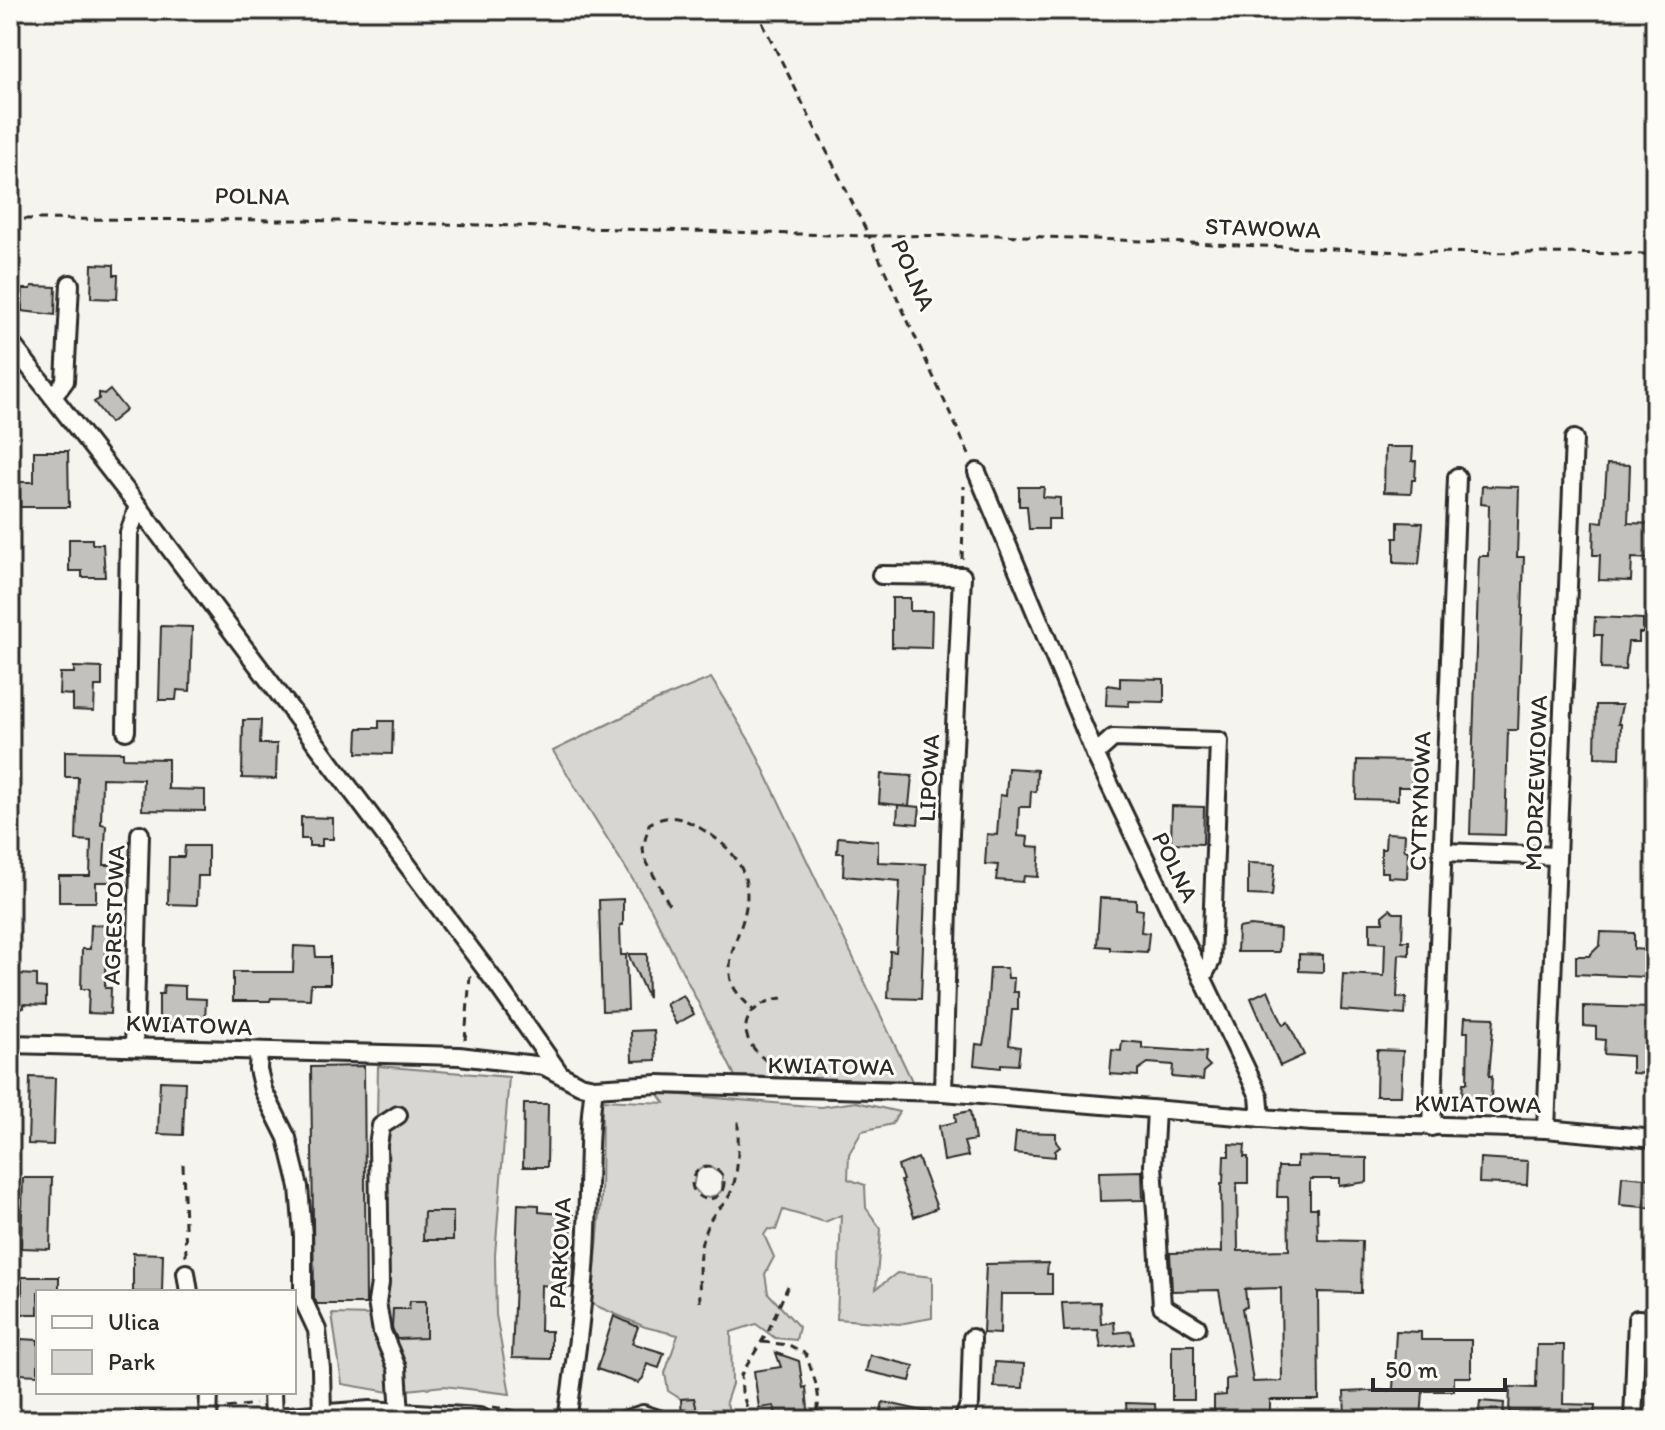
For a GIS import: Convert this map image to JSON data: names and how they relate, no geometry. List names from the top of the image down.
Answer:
{
  "streets": {
    "street": [
      "POLNA",
      "LIPOWA",
      "MODRZEWIOWA",
      "CYTRYNOWA",
      "AGRESTOWA",
      "KWIATOWA",
      "PARKOWA"
    ],
    "path": ["STAWOWA"]
  },
  "crossings": [
    ["POLNA", "STAWOWA"],
    ["POLNA", "KWIATOWA"],
    ["LIPOWA", "KWIATOWA"],
    ["MODRZEWIOWA", "KWIATOWA"],
    ["CYTRYNOWA", "KWIATOWA"],
    ["AGRESTOWA", "KWIATOWA"],
    ["KWIATOWA", "PARKOWA"]
  ],
  "legend": ["Ulica", "Park"],
  "scale_bar": "50 m"
}
